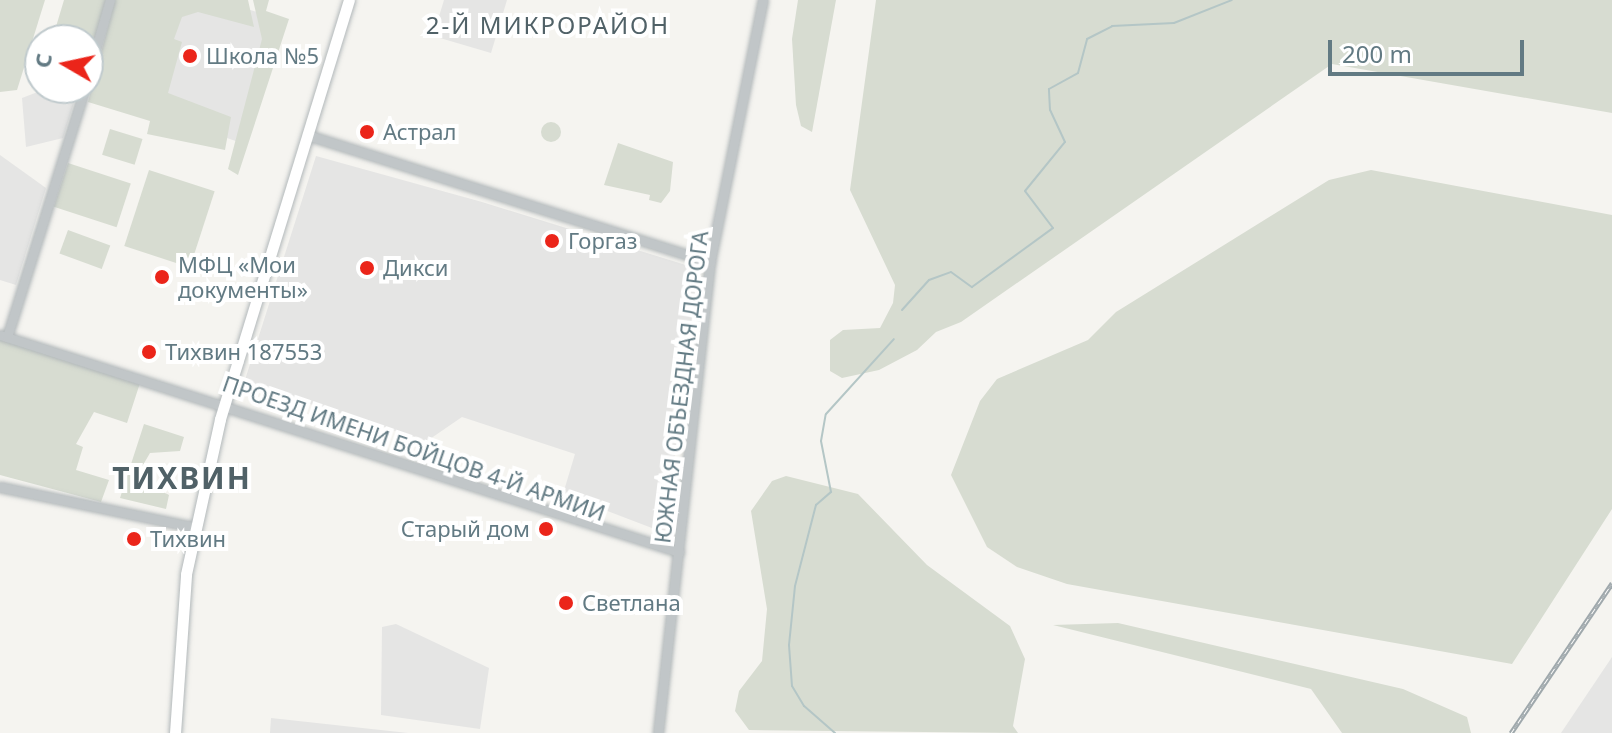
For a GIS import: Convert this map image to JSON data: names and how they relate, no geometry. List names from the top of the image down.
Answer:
{
  "streets": {
    "street": ["ЮЖНАЯ ОБЪЕЗДНАЯ ДОРОГА", "ПРОЕЗД ИМЕНИ БОЙЦОВ 4-Й АРМИИ"]
  },
  "crossings": [
    ["ЮЖНАЯ ОБЪЕЗДНАЯ ДОРОГА", "ПРОЕЗД ИМЕНИ БОЙЦОВ 4-Й АРМИИ"]
  ],
  "districts": ["2-Й МИКРОРАЙОН", "ТИХВИН"],
  "places": [
    "Школа №5",
    "Астрал",
    "Горгаз",
    "Дикси",
    "МФЦ «Мои документы»",
    "Тихвин 187553",
    "Старый дом",
    "Тихвин",
    "Светлана"
  ],
  "scale_bar": "200 m",
  "north": "left"
}
